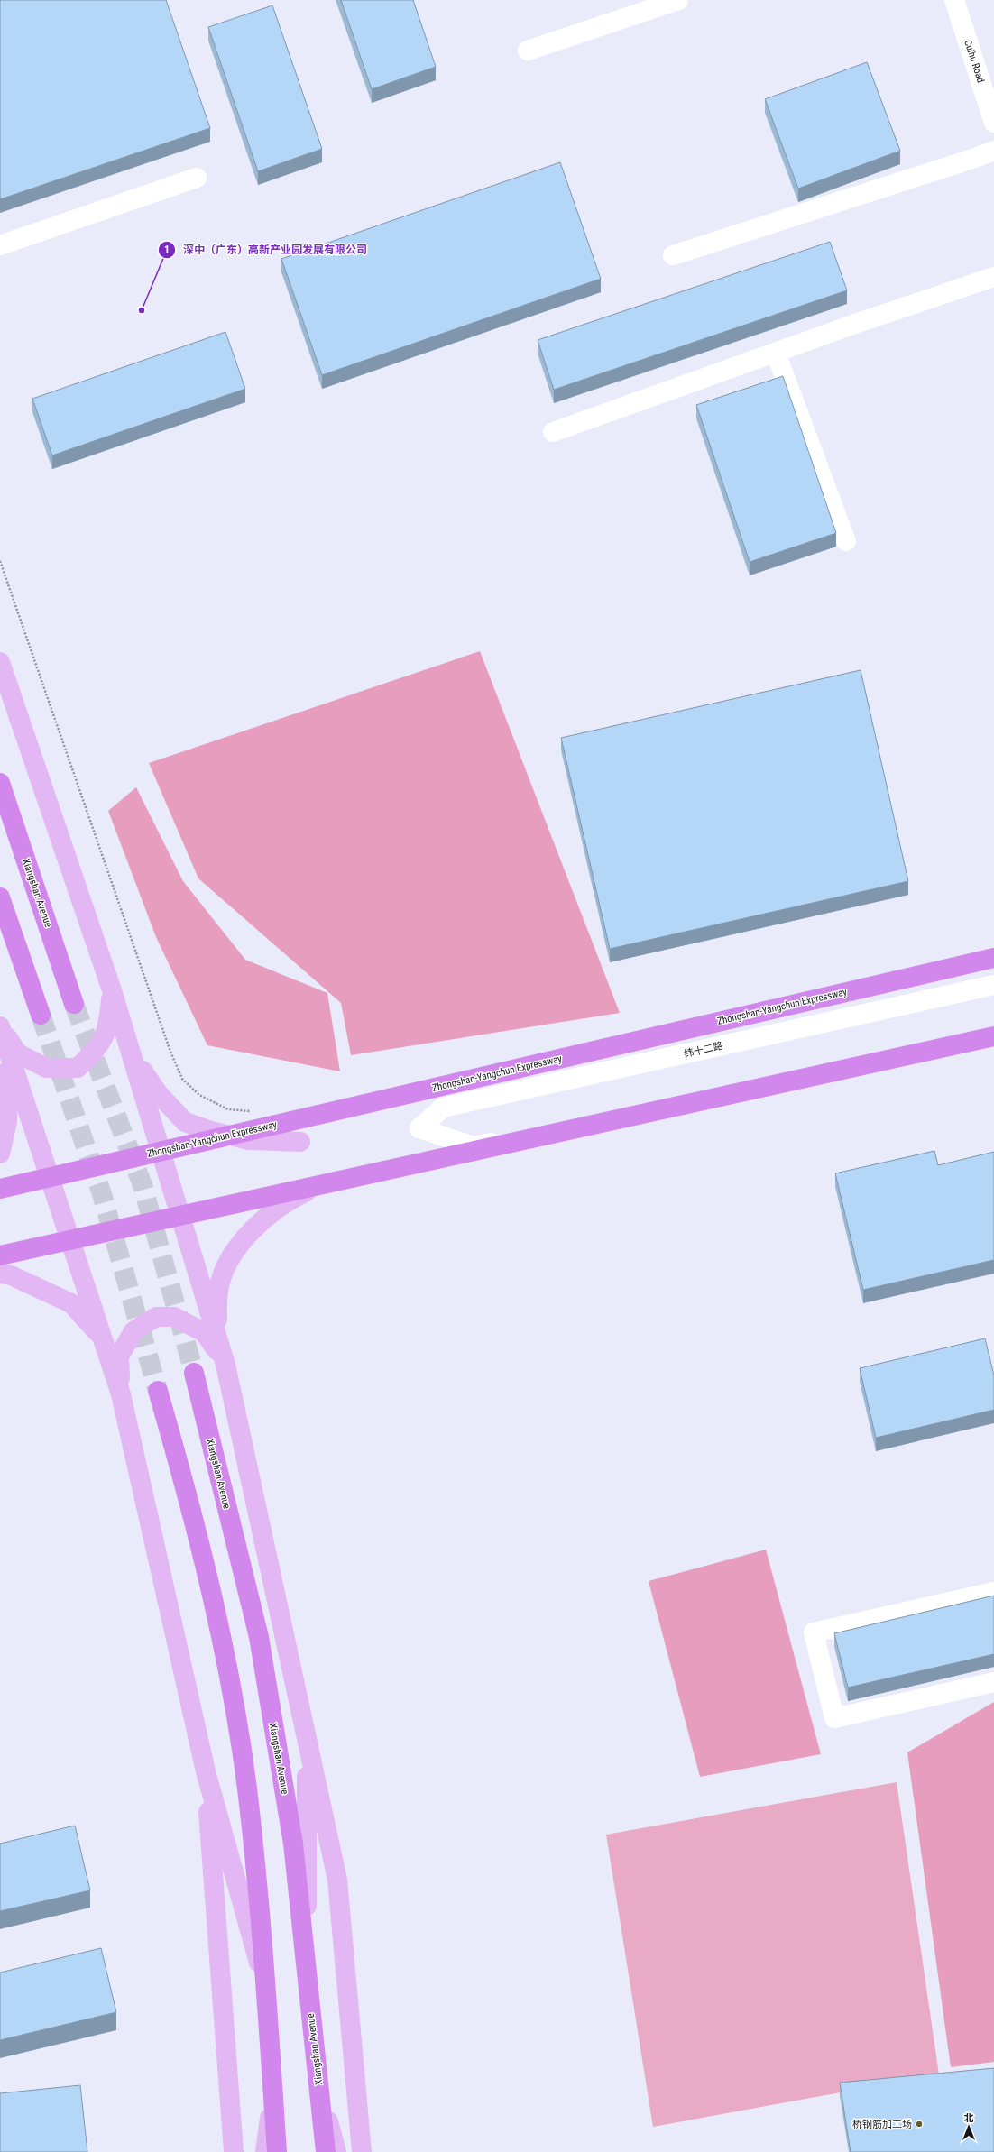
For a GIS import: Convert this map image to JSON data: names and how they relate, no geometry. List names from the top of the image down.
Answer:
{
  "streets": {
    "highway": ["Xiangshan Avenue", "Zhongshan-Yangchun Expressway"],
    "street": ["Cuihu Road", "纬十二路"]
  },
  "places": ["深中（广东）高新产业园发展有限公司", "桥钢筋加工场"],
  "north": "top"
}
